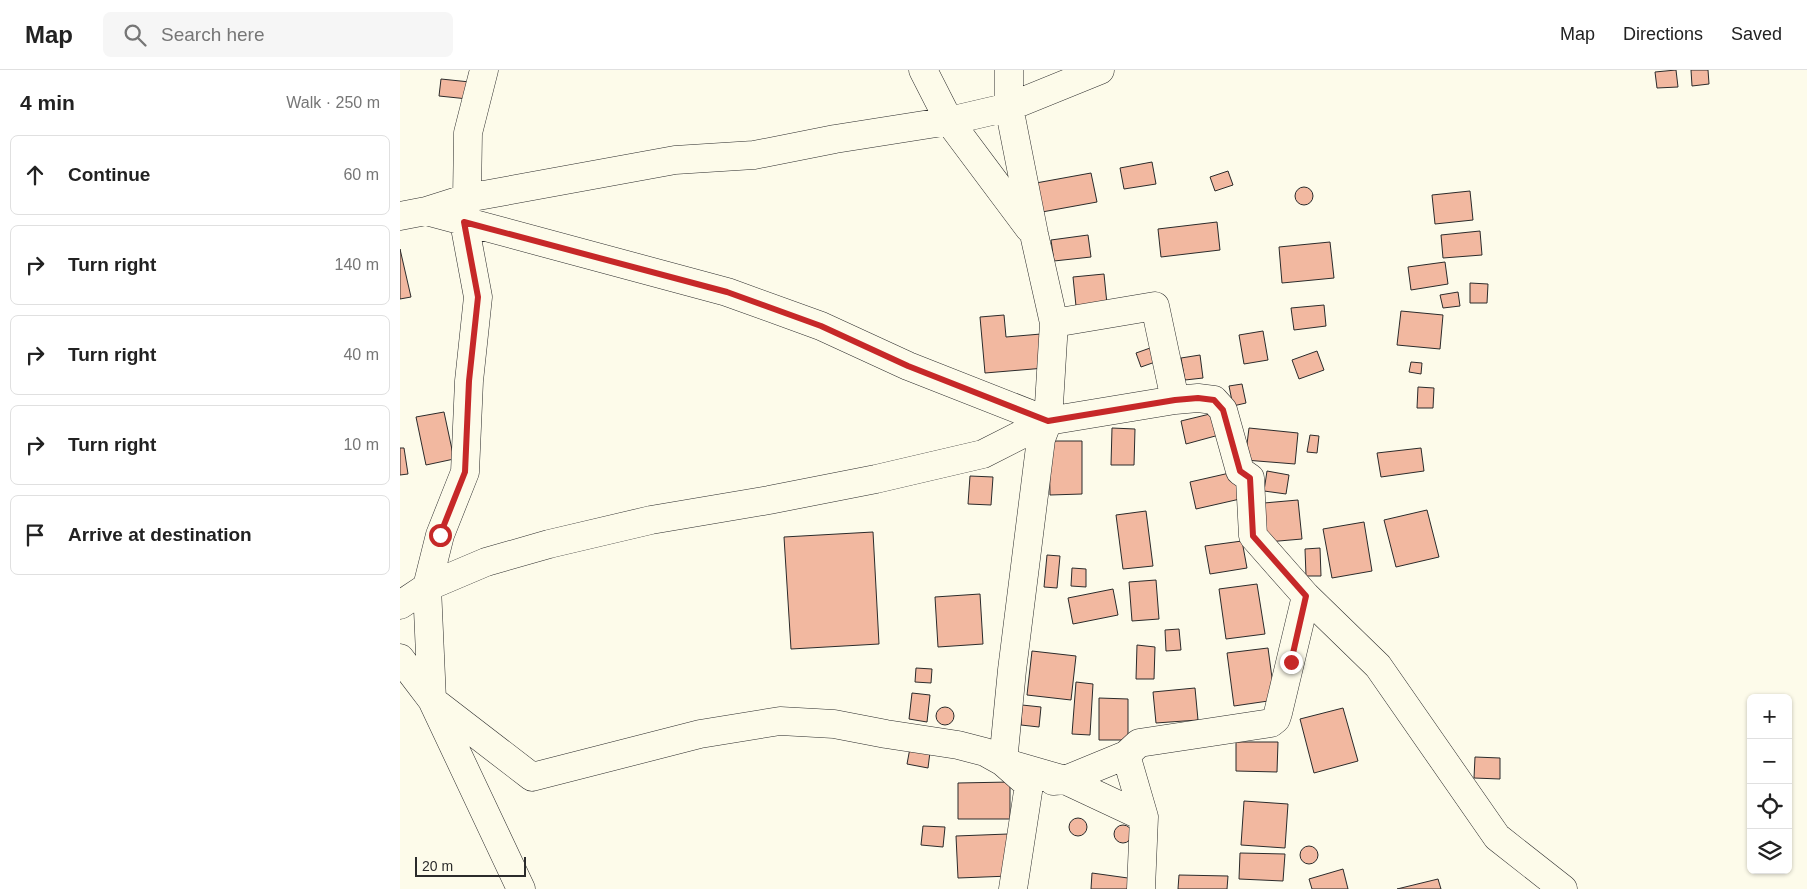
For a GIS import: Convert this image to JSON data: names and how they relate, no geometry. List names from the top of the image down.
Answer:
{
  "scale_bar": "20 m",
  "page": {
    "header": "Map",
    "search": "Search here",
    "nav": ["Map", "Directions", "Saved"],
    "heading": ["4 min", "Walk · 250 m"],
    "list": [
      ["Continue", "60 m"],
      ["Turn right", "140 m"],
      ["Turn right", "40 m"],
      ["Turn right", "10 m"],
      "Arrive at destination"
    ],
    "map_buttons": ["+", "−"],
    "scale": "20 m"
  }
}
